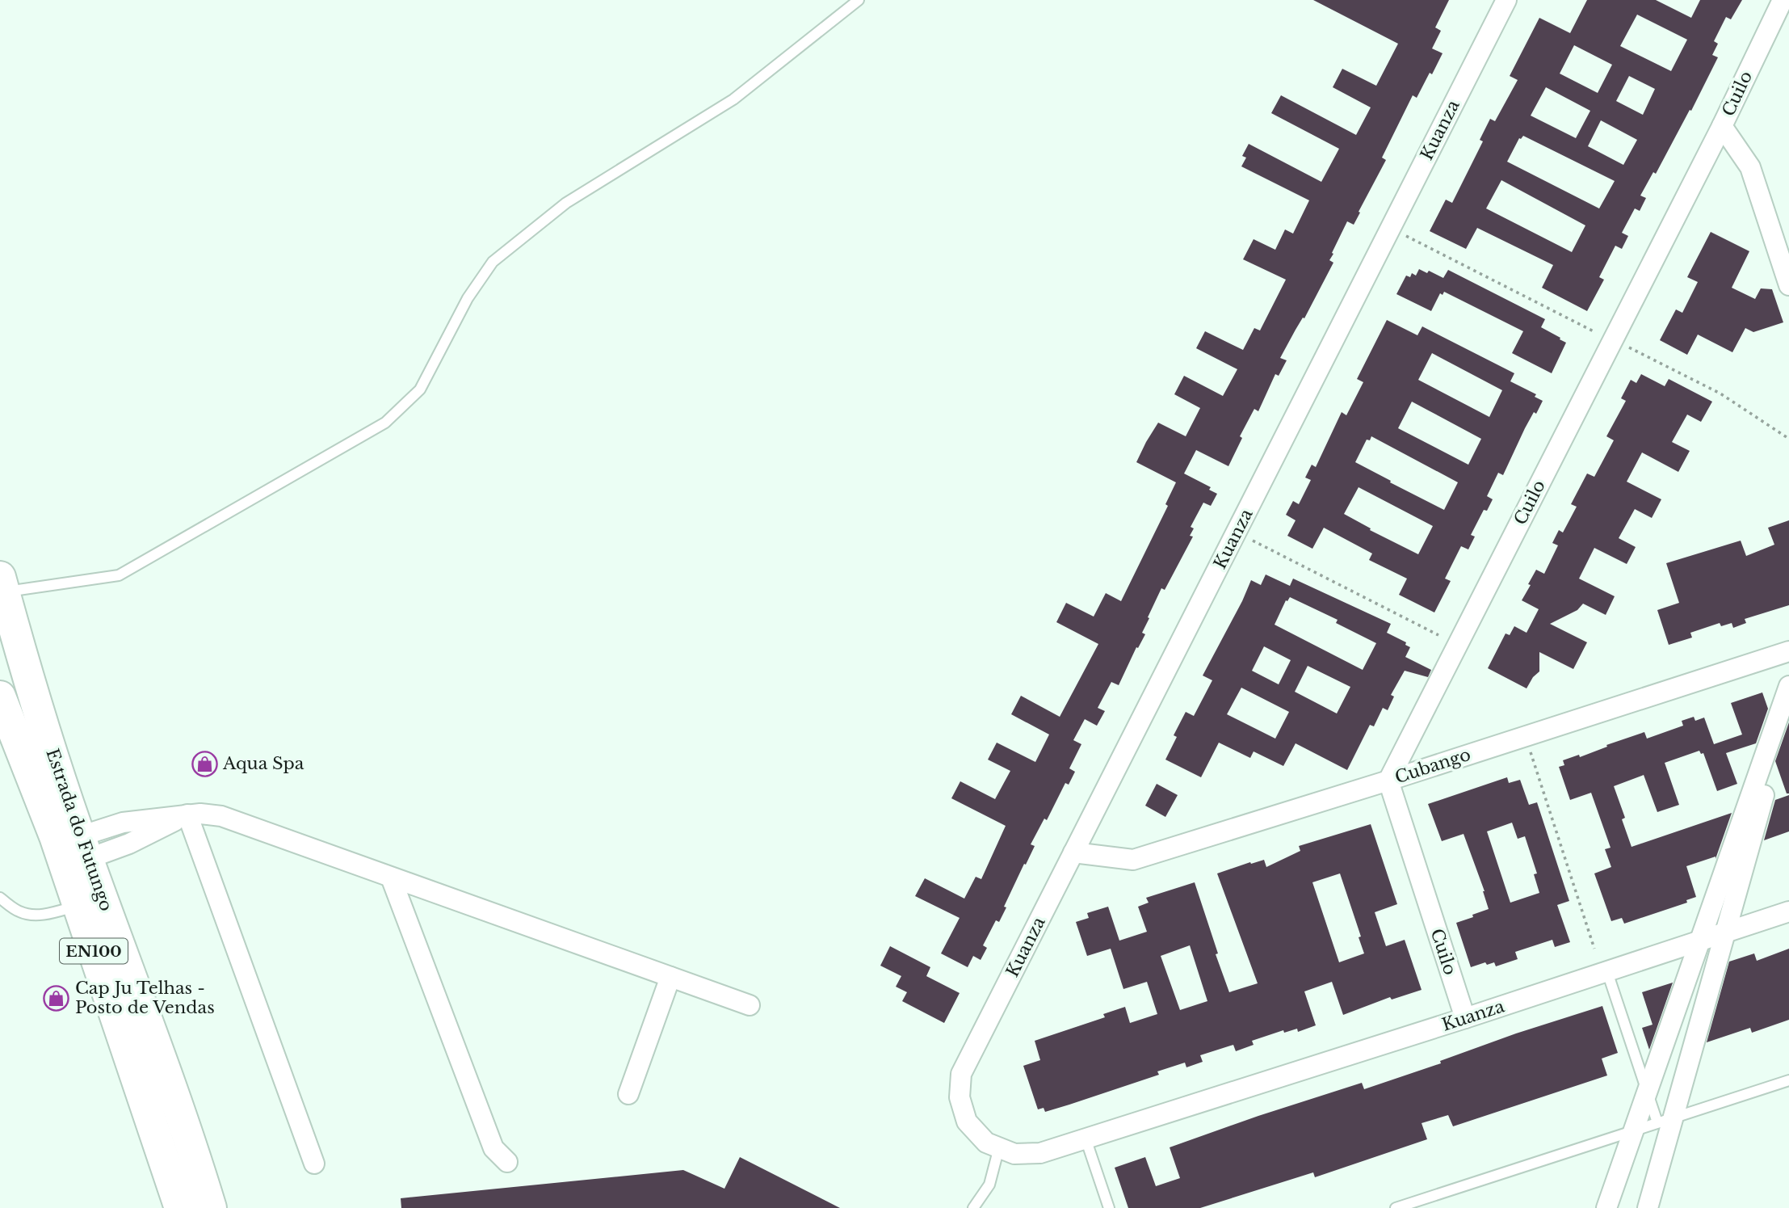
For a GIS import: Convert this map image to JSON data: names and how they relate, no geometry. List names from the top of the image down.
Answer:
{
  "streets": {
    "highway": ["Estrada do Futungo", "EN100"],
    "street": ["Cuilo", "Kuanza", "Cubango"]
  },
  "crossings": [
    ["Cuilo", "Kuanza"],
    ["Cuilo", "Cubango"],
    ["Kuanza", "Cubango"]
  ],
  "places": {
    "shop": ["Aqua Spa", "Cap Ju Telhas - Posto de Vendas"]
  }
}
